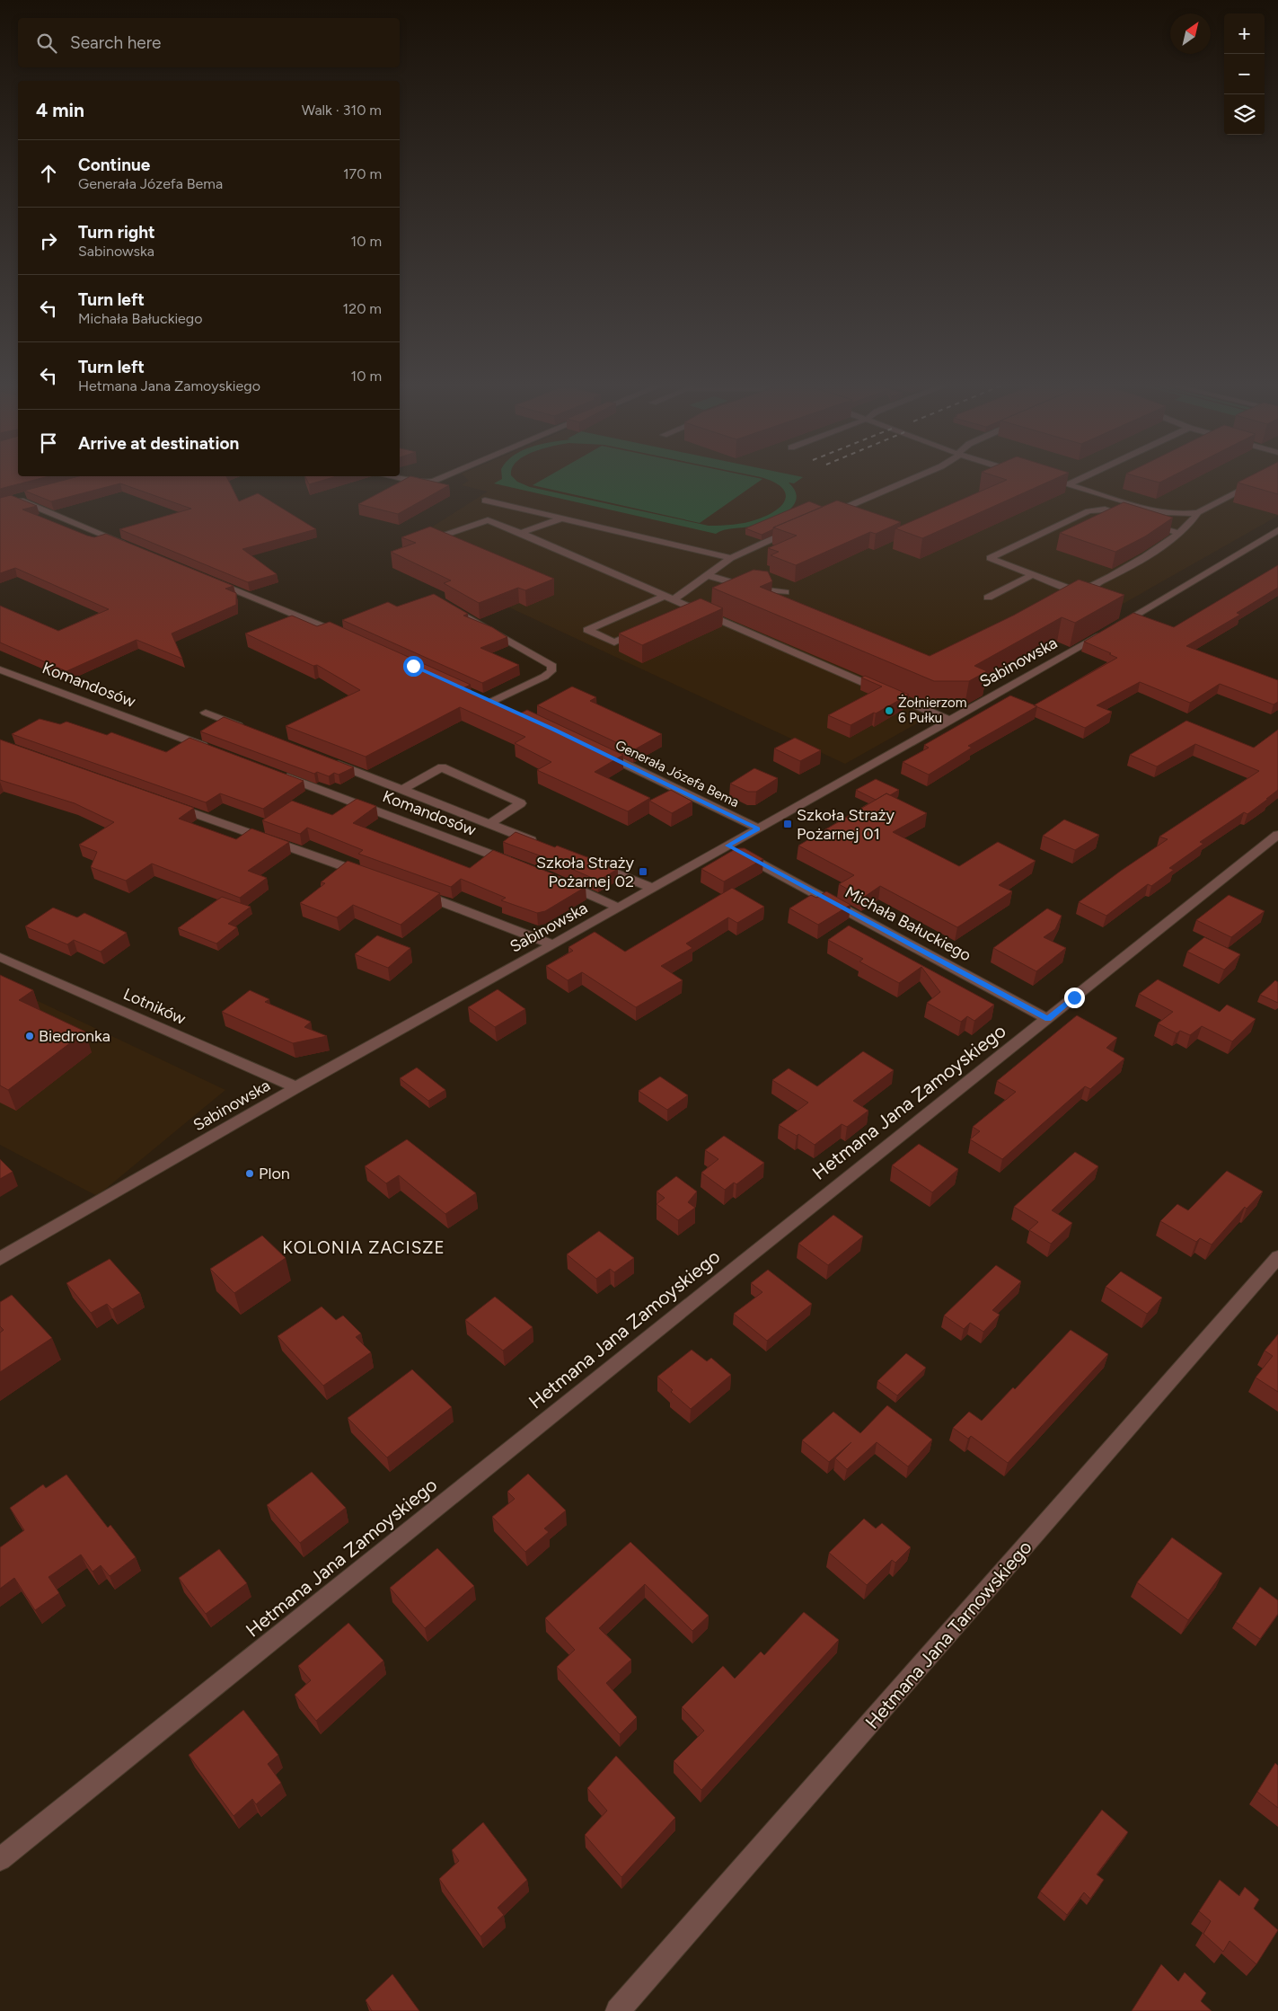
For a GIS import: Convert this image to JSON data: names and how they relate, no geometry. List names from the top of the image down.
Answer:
{
  "streets": {
    "street": [
      "Sabinowska",
      "Komandosów",
      "Generała Józefa Bema",
      "Michała Bałuckiego",
      "Lotników",
      "Hetmana Jana Zamoyskiego",
      "Hetmana Jana Tarnowskiego"
    ]
  },
  "crossings": [
    ["Sabinowska", "Generała Józefa Bema"],
    ["Sabinowska", "Michała Bałuckiego"],
    ["Sabinowska", "Lotników"],
    ["Michała Bałuckiego", "Hetmana Jana Zamoyskiego"]
  ],
  "districts": ["KOLONIA ZACISZE"],
  "places": {
    "other": ["Żołnierzom 6 Pułku", "Biedronka", "Plon"],
    "transit": ["Szkoła Straży Pożarnej 01", "Szkoła Straży Pożarnej 02"]
  },
  "north": "top right",
  "page": {
    "map_buttons": ["+", "−"],
    "search": "Search here",
    "heading": ["4 min", "Walk · 310 m"],
    "list": [
      ["Continue", "Generała Józefa Bema", "170 m"],
      ["Turn right", "Sabinowska", "10 m"],
      ["Turn left", "Michała Bałuckiego", "120 m"],
      ["Turn left", "Hetmana Jana Zamoyskiego", "10 m"],
      "Arrive at destination"
    ]
  }
}
